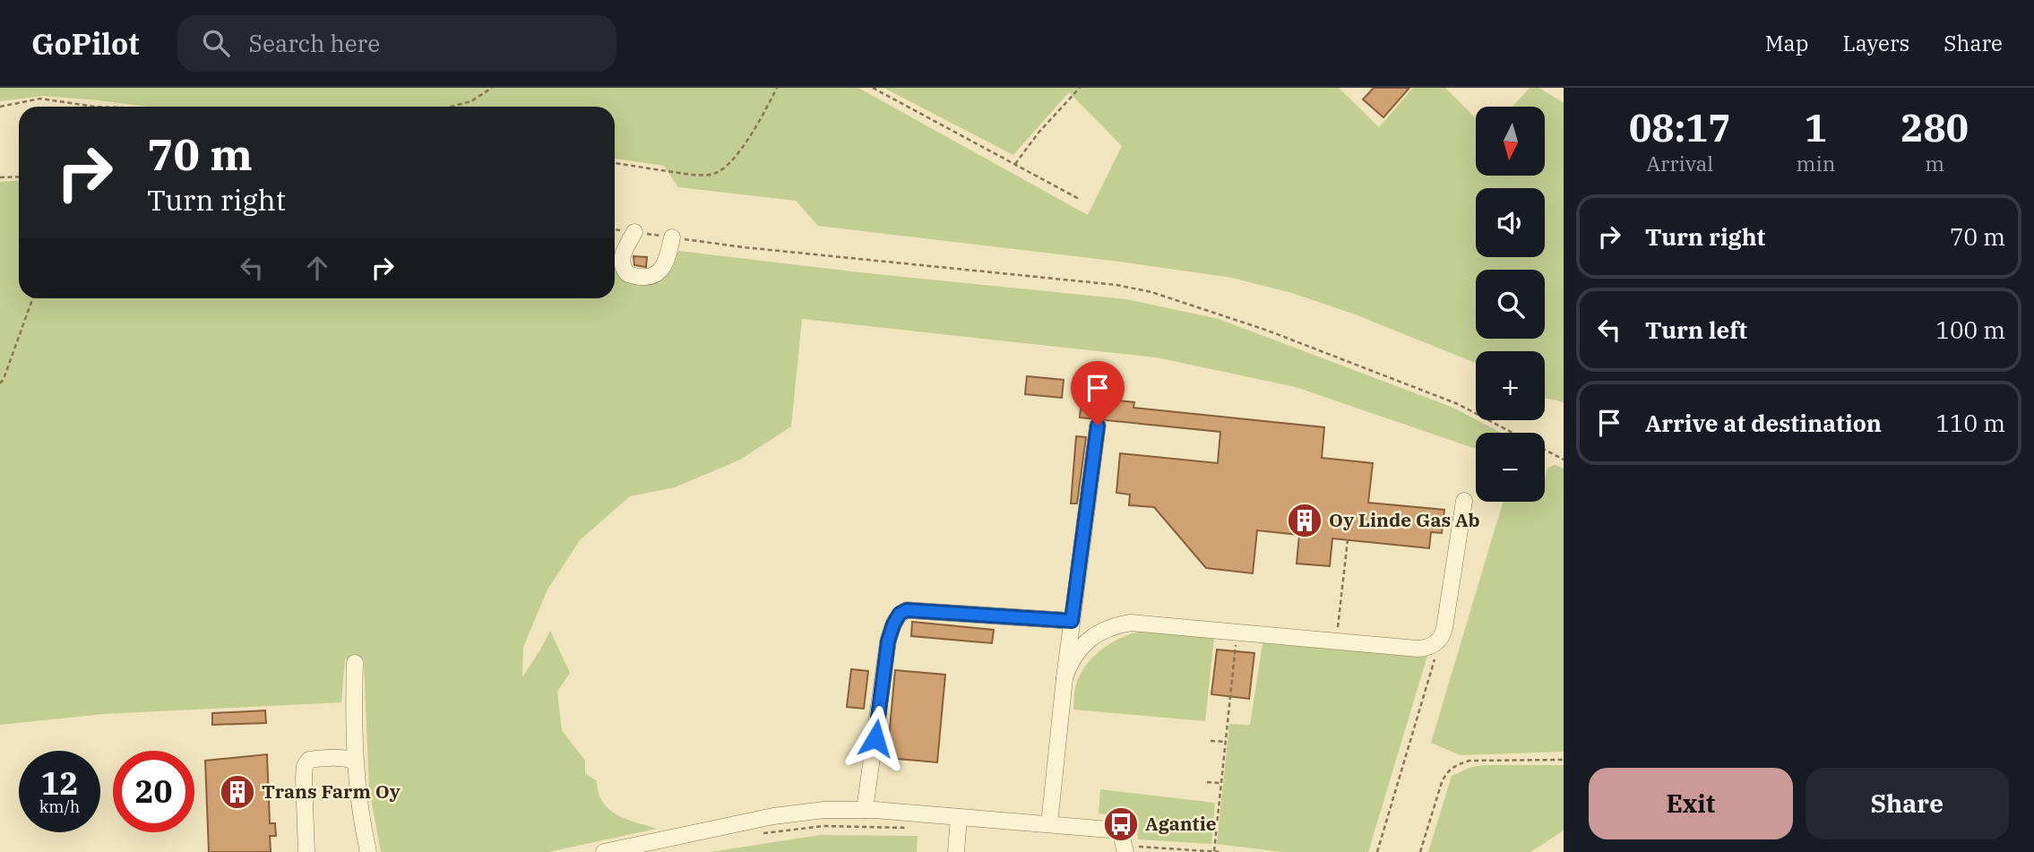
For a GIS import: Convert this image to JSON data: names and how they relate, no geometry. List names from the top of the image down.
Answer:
{
  "places": {
    "building": ["Oy Linde Gas Ab", "Trans Farm Oy"],
    "bus stop": ["Agantie"]
  },
  "north": "bottom",
  "page": {
    "header": "GoPilot",
    "search": "Search here",
    "nav": ["Map", "Layers", "Share"],
    "eta": [
      "08:17",
      "Arrival",
      "1",
      "min",
      "280",
      "m"
    ],
    "map_buttons": ["+", "−"],
    "turn": ["70 m", "Turn right"],
    "list": [
      {
        "name": "Turn right",
        "value": "70 m"
      },
      {
        "name": "Turn left",
        "value": "100 m"
      },
      {
        "name": "Arrive at destination",
        "value": "110 m"
      }
    ],
    "speed": "12 km/h",
    "limit": "20",
    "buttons": ["Exit", "Share"]
  }
}
